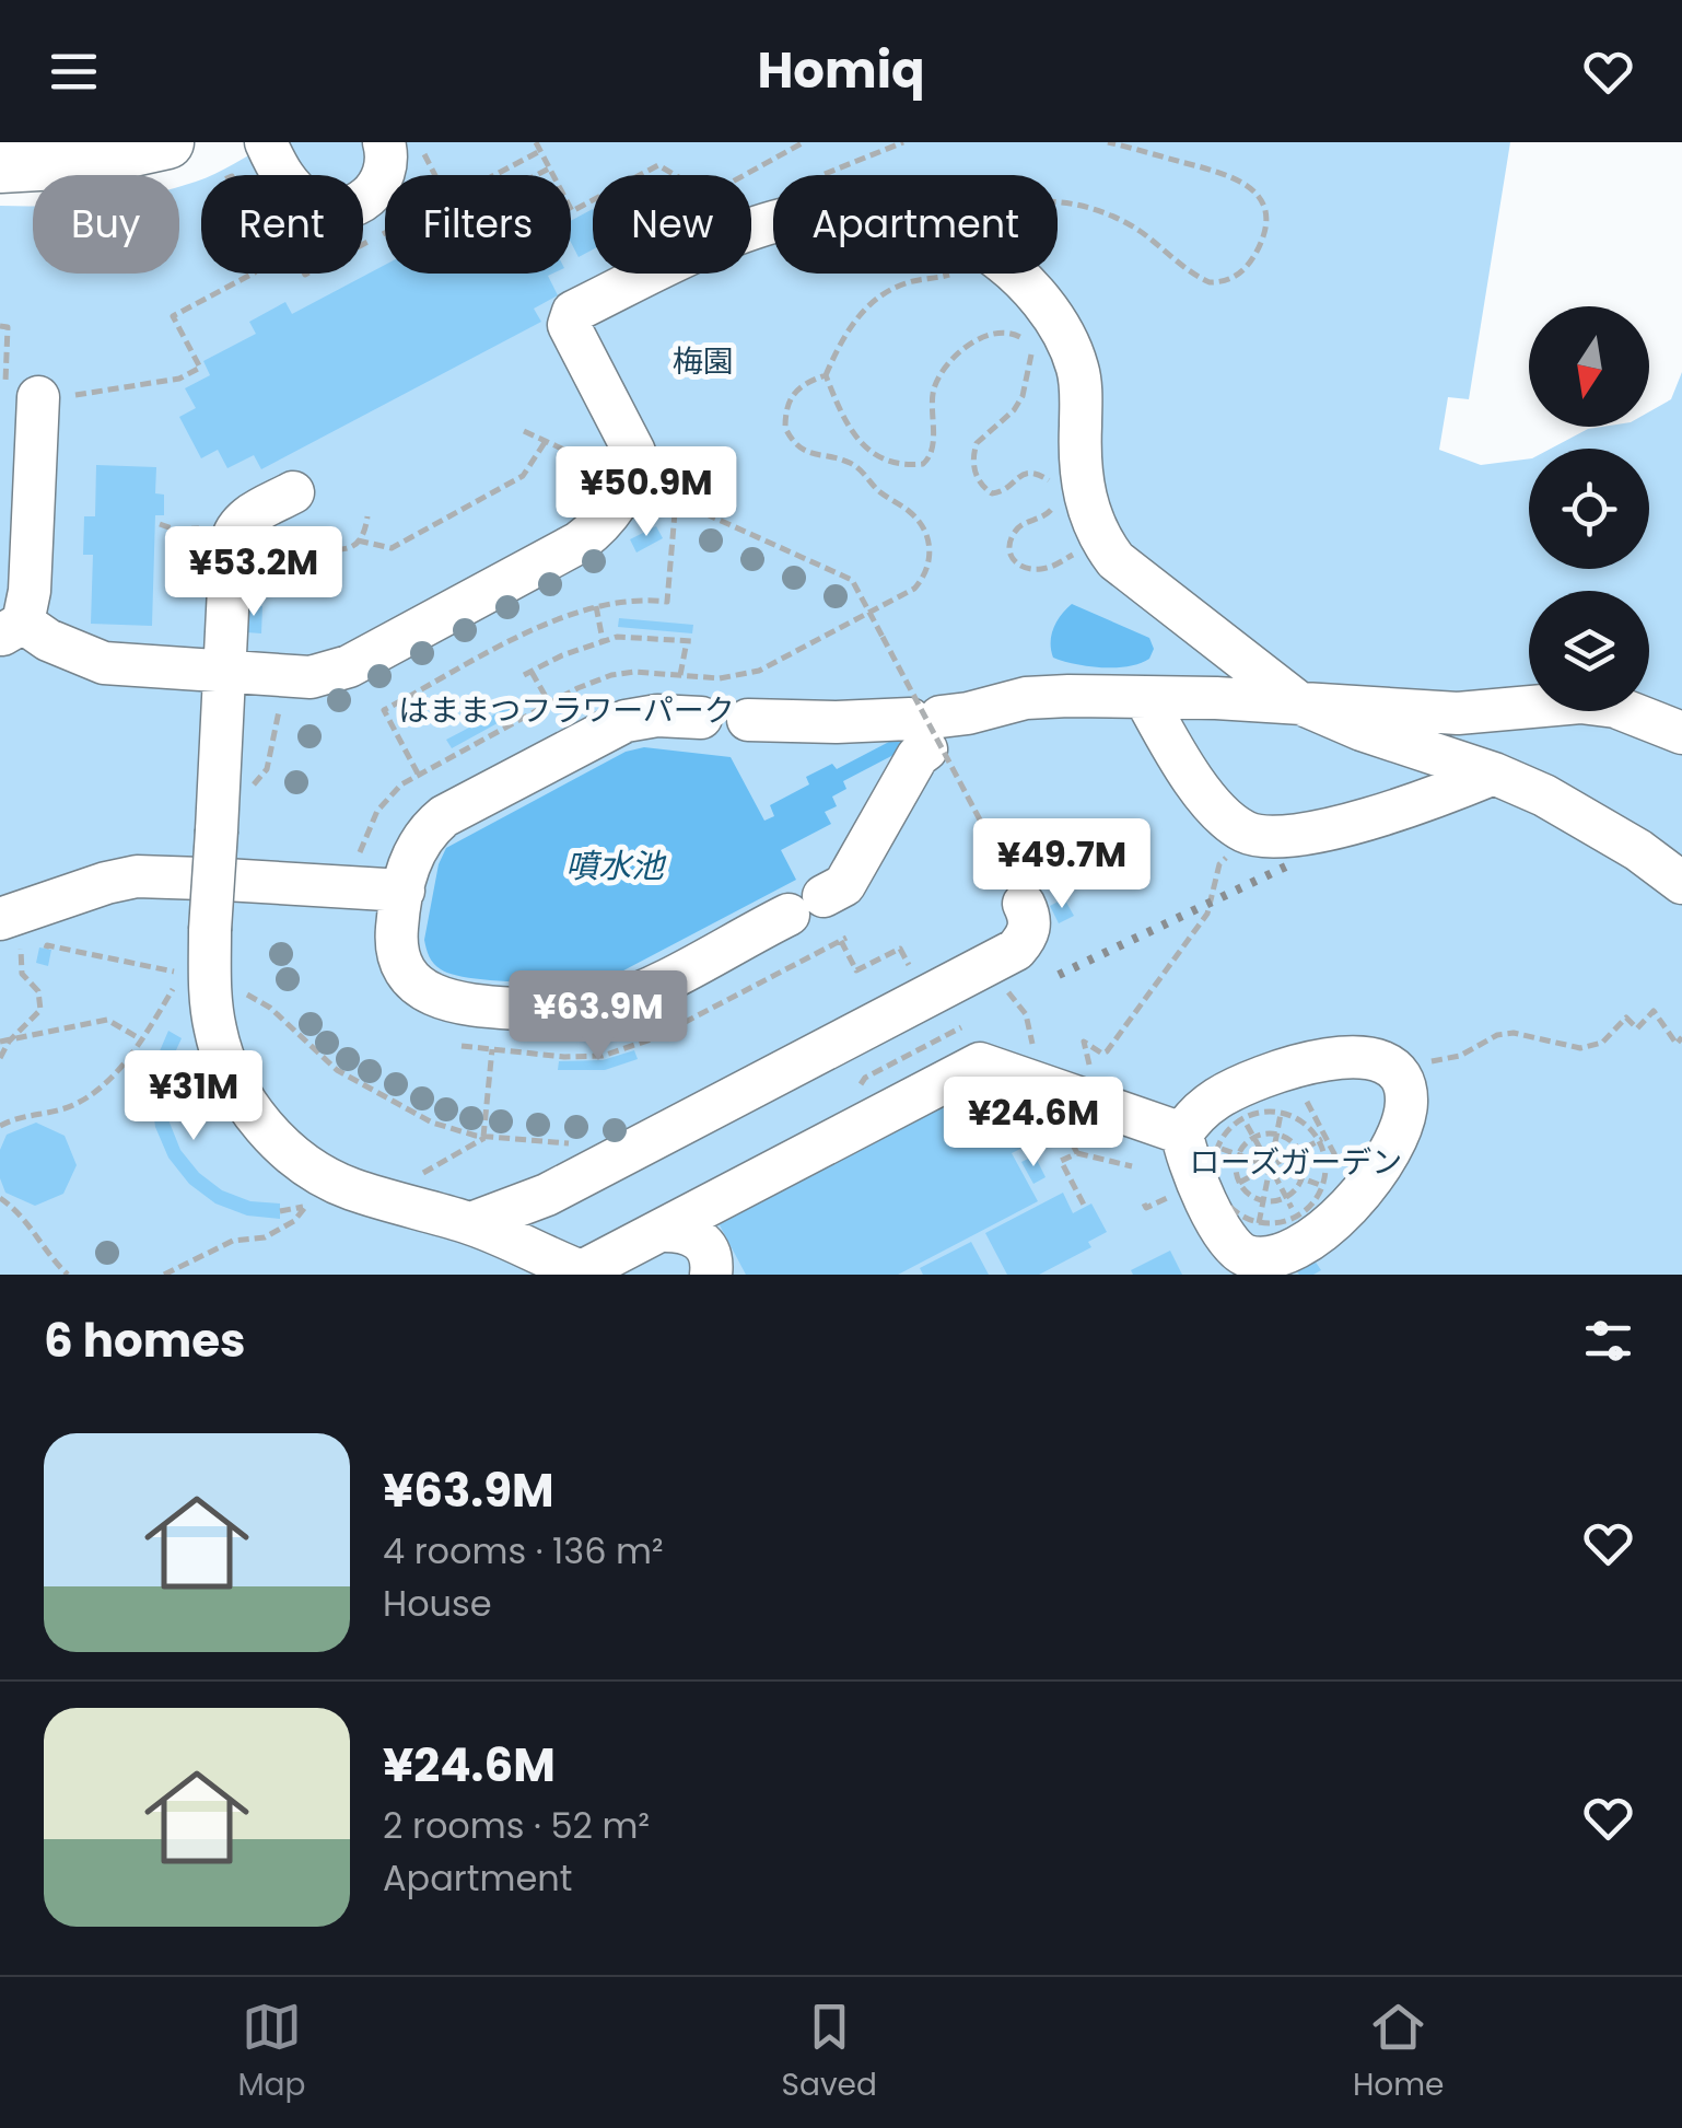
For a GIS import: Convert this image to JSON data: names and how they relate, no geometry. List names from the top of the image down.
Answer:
{
  "water": ["噴水池"],
  "parks": ["梅園", "はままつフラワーパーク", "ローズガーデン"],
  "north": "bottom",
  "page": {
    "header": "Homiq",
    "chip": [
      "Buy",
      "Rent",
      "Filters",
      "New",
      "Apartment"
    ],
    "price": [
      "¥50.9M",
      "¥53.2M",
      "¥49.7M",
      "¥63.9M",
      "¥31M",
      "¥24.6M"
    ],
    "heading": "6 homes",
    "list": [
      {
        "name": "¥63.9M",
        "note": "4 rooms · 136 m² · House"
      },
      {
        "name": "¥24.6M",
        "note": "2 rooms · 52 m² · Apartment"
      }
    ],
    "tabs": ["Map", "Saved", "Home"]
  }
}
